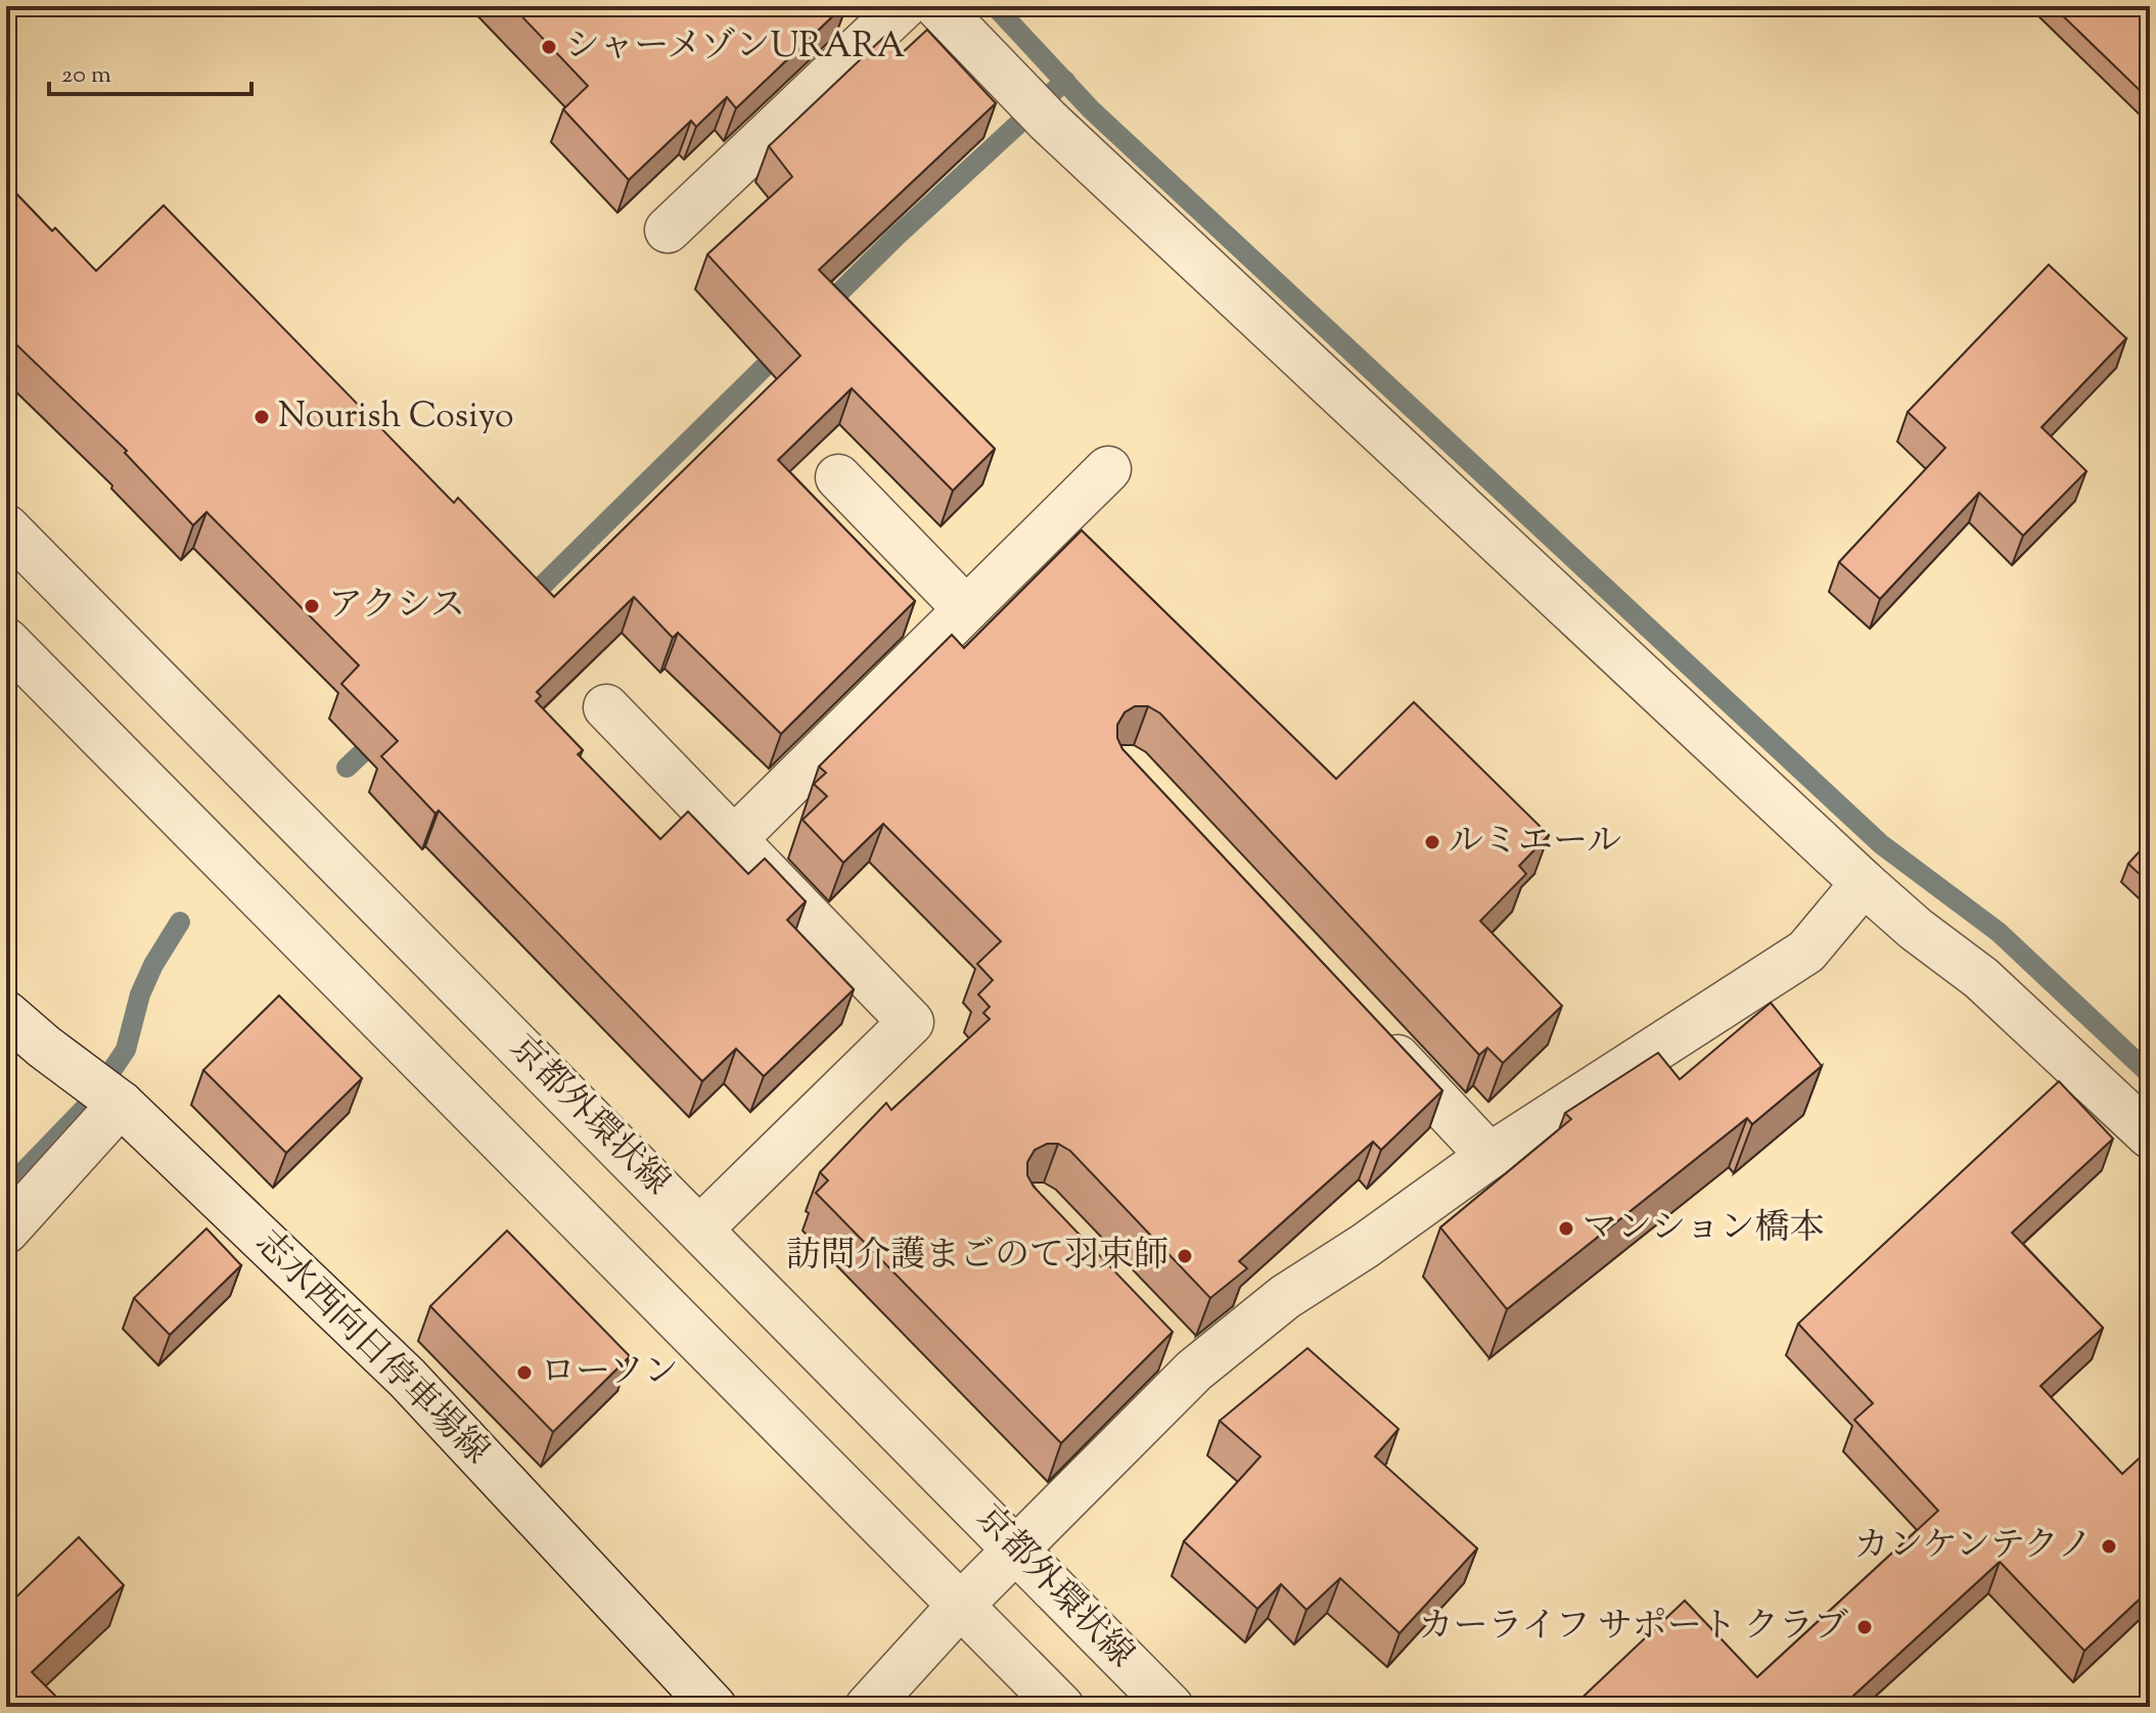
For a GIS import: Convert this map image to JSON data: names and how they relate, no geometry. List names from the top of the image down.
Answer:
{
  "streets": {
    "street": ["京都外環状線", "志水西向日停車場線"]
  },
  "places": [
    "シャーメゾンURARA",
    "Nourish Cosiyo",
    "アクシス",
    "ルミエール",
    "マンション橋本",
    "訪問介護まごのて羽束師",
    "ローソン",
    "カンケンテクノ",
    "カーライフ サポート クラブ"
  ],
  "scale_bar": "20 m"
}
